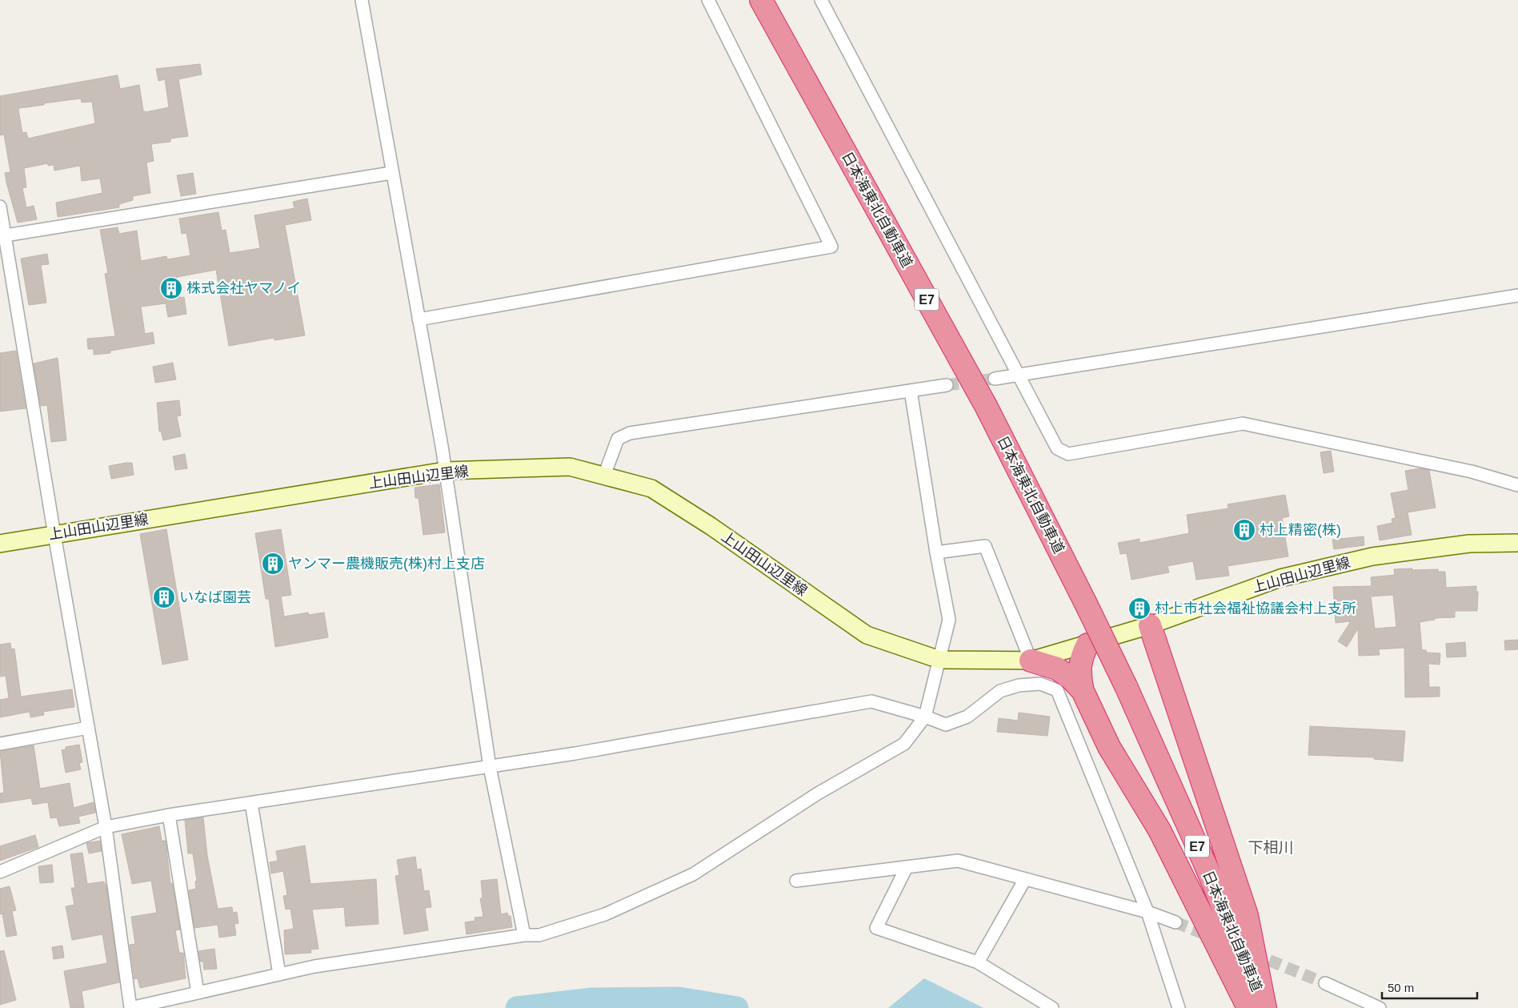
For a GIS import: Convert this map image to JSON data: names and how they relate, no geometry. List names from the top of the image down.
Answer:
{
  "streets": {
    "highway": ["日本海東北自動車道", "E7"],
    "main road": ["上山田山辺里線"]
  },
  "districts": ["下相川"],
  "places": {
    "building": [
      "株式会社ヤマノイ",
      "村上精密(株)",
      "ヤンマー農機販売(株)村上支店",
      "いなば園芸",
      "村上市社会福祉協議会村上支所"
    ]
  },
  "scale_bar": "50 m"
}
